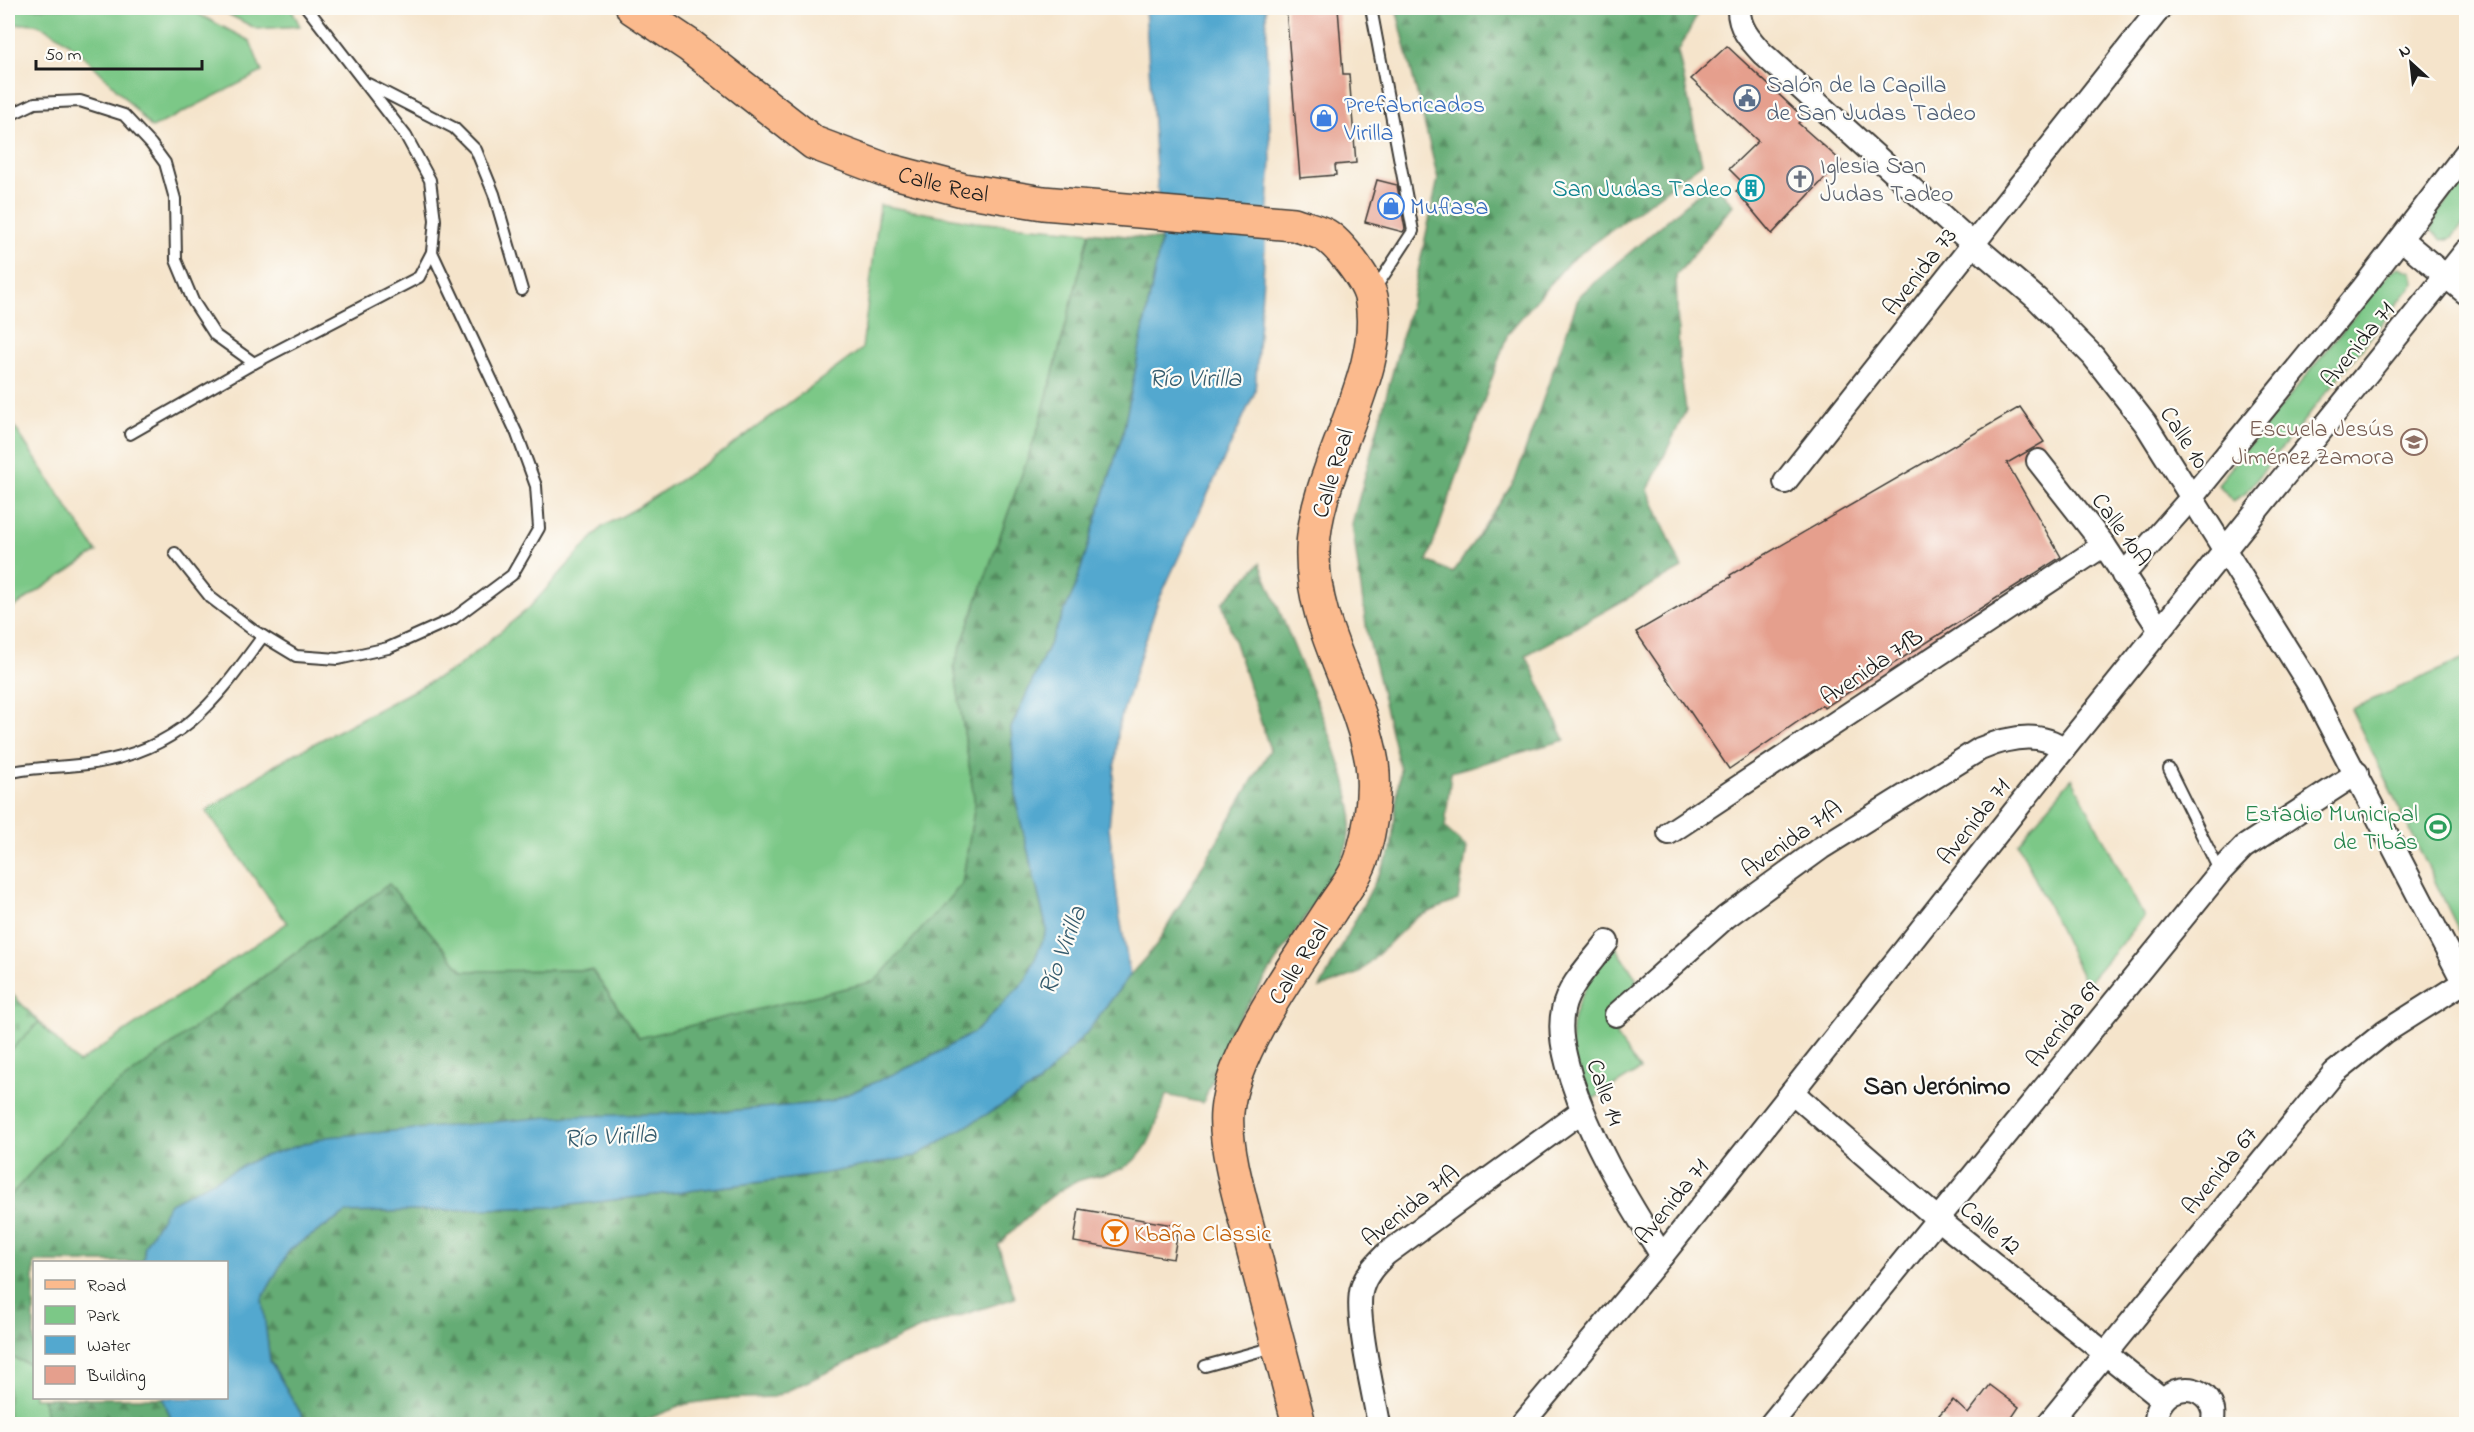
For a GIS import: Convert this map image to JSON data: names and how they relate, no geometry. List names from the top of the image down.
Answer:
{
  "streets": {
    "main road": ["Calle Real"],
    "street": [
      "Avenida 73",
      "Avenida 71",
      "Calle 10",
      "Calle 10A",
      "Avenida 71B",
      "Avenida 71A",
      "Avenida 69",
      "Calle 14",
      "Avenida 67",
      "Calle 12"
    ]
  },
  "crossings": [
    ["Avenida 73", "Calle 10"],
    ["Avenida 71", "Calle 10"],
    ["Avenida 71", "Calle 10A"],
    ["Avenida 71", "Avenida 71A"],
    ["Avenida 71", "Calle 14"],
    ["Avenida 71", "Calle 12"],
    ["Calle 10", "Avenida 69"],
    ["Calle 10", "Avenida 67"],
    ["Calle 10A", "Avenida 71B"],
    ["Avenida 71A", "Calle 14"],
    ["Avenida 69", "Calle 12"],
    ["Avenida 67", "Calle 12"]
  ],
  "districts": ["San Jerónimo"],
  "water": ["Río Virilla"],
  "places": {
    "public building": ["Salón de la Capilla de San Judas Tadeo"],
    "shop": ["Prefabricados Virilla", "Muflasa"],
    "church": ["Iglesia San Judas Tadeo"],
    "building": ["San Judas Tadeo"],
    "school or university": ["Escuela Jesús Jiménez Zamora"],
    "sports": ["Estadio Municipal de Tibás"],
    "bar": ["Kbaña Classic"]
  },
  "legend": [
    "Road",
    "Park",
    "Water",
    "Building"
  ],
  "scale_bar": "50 m",
  "north": "top left"
}
